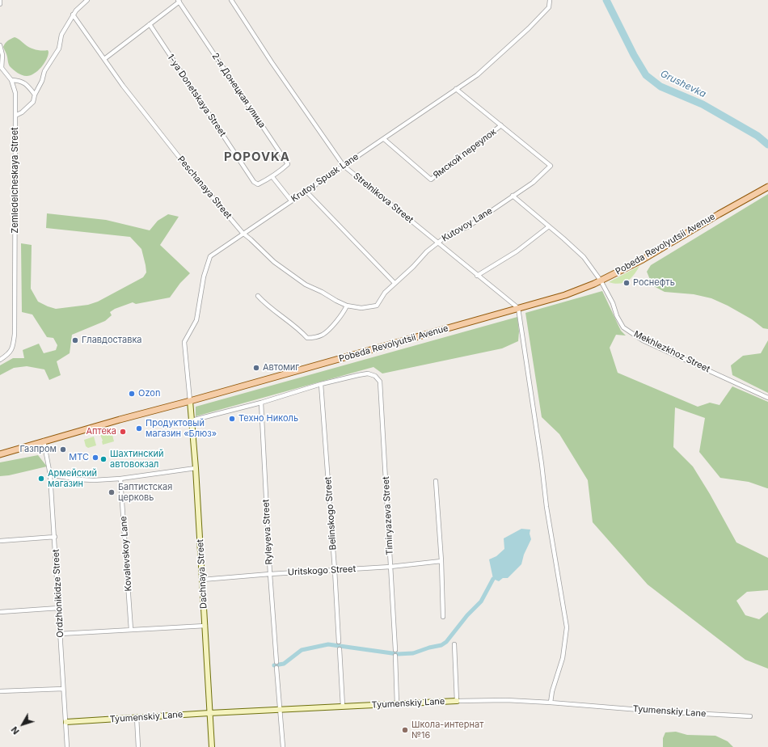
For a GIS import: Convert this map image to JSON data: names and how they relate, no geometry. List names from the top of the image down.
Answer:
{
  "streets": {
    "main road": ["Pobeda Revolyutsii Avenue"],
    "street": [
      "2-я Донецкая улица",
      "1-ya Donetskaya Street",
      "Ямской переулок",
      "Krutoy Spusk Lane",
      "Zemledelcheskaya Street",
      "Peschanaya Street",
      "Strelnikova Street",
      "Kutovoy Lane",
      "Mekhlezkhoz Street",
      "Belinskogo Street",
      "Timiryazeva Street",
      "Ryleyeva Street",
      "Kovalevskoy Lane",
      "Uritskogo Street",
      "Dachnaya Street",
      "Ordzhonikidze Street",
      "Tyumenskiy Lane"
    ]
  },
  "crossings": [
    ["2-я Донецкая улица", "1-ya Donetskaya Street"],
    ["Ямской переулок", "Krutoy Spusk Lane"],
    ["Ямской переулок", "Kutovoy Lane"],
    ["Krutoy Spusk Lane", "Peschanaya Street"],
    ["Krutoy Spusk Lane", "Strelnikova Street"],
    ["Krutoy Spusk Lane", "Pobeda Revolyutsii Avenue"],
    ["Krutoy Spusk Lane", "Dachnaya Street"],
    ["Zemledelcheskaya Street", "Peschanaya Street"],
    ["Peschanaya Street", "Kutovoy Lane"],
    ["Strelnikova Street", "Kutovoy Lane"],
    ["Strelnikova Street", "Pobeda Revolyutsii Avenue"],
    ["Kutovoy Lane", "Mekhlezkhoz Street"],
    ["Pobeda Revolyutsii Avenue", "Mekhlezkhoz Street"],
    ["Pobeda Revolyutsii Avenue", "Dachnaya Street"],
    ["Pobeda Revolyutsii Avenue", "Ordzhonikidze Street"],
    ["Belinskogo Street", "Timiryazeva Street"],
    ["Belinskogo Street", "Uritskogo Street"],
    ["Timiryazeva Street", "Uritskogo Street"],
    ["Ryleyeva Street", "Uritskogo Street"],
    ["Uritskogo Street", "Dachnaya Street"],
    ["Dachnaya Street", "Tyumenskiy Lane"],
    ["Ordzhonikidze Street", "Tyumenskiy Lane"]
  ],
  "districts": ["POPOVKA"],
  "water": ["Grushevka"],
  "places": [
    "Роснефть",
    "Главдоставка",
    "Автомиг",
    "Ozon",
    "Техно Николь",
    "Продуктовый магазин «Блюз»",
    "Аптека",
    "Газпром",
    "МТС",
    "Шахтинский автовокзал",
    "Армейский магазин",
    "Баптистская церковь",
    "Школа-интернат №16"
  ],
  "north": "bottom left"
}
